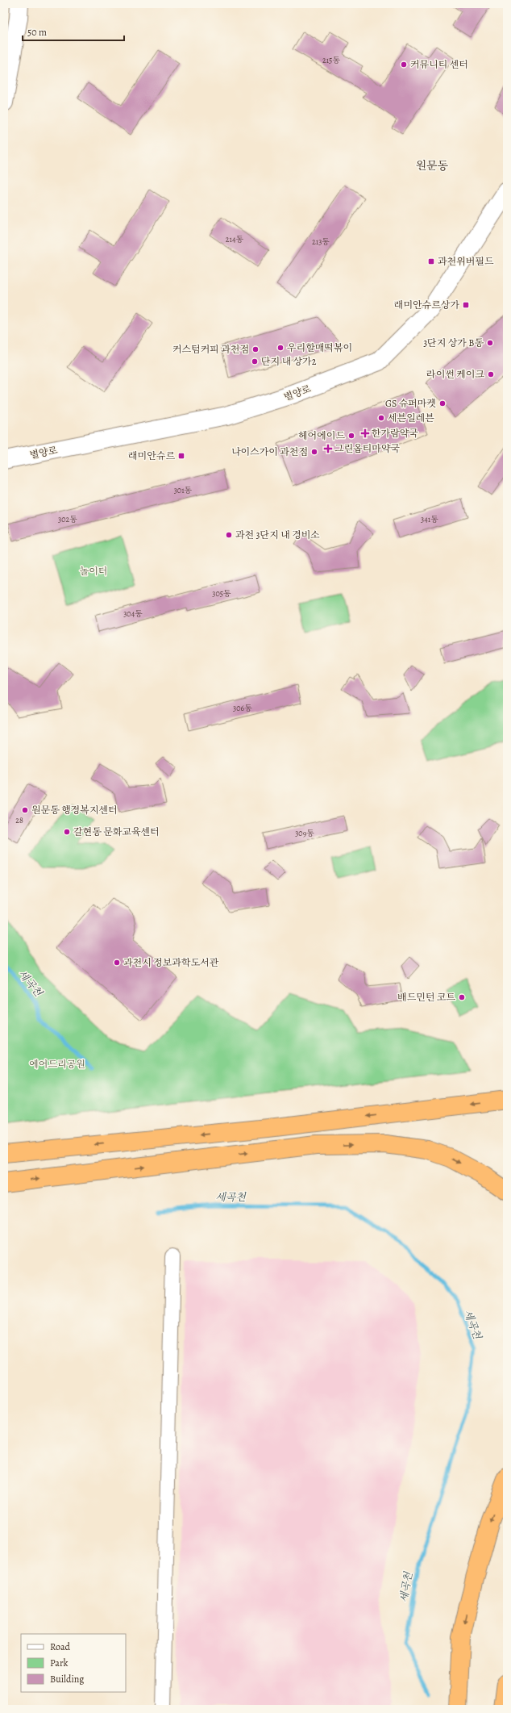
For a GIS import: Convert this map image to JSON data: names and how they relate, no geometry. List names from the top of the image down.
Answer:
{
  "streets": {
    "street": ["별양로"]
  },
  "districts": ["원문동"],
  "water": ["세곡천"],
  "parks": ["놀이터", "에어드리공원"],
  "places": {
    "other": [
      "커뮤니티 센터",
      "3단지 상가 B동",
      "우리할매떡볶이",
      "커스텀커피 과천점",
      "단지 내 상가2",
      "라이썬 케이크",
      "GS 슈퍼마켓",
      "세븐일레븐",
      "헤어에이드",
      "나이스가이 과천점",
      "과천 3단지 내 경비소",
      "원문동 행정복지센터",
      "갈현동 문화교육센터",
      "과천시 정보과학도서관",
      "배드민턴 코트"
    ],
    "transit": ["과천위버필드", "래미안슈르상가", "래미안슈르"],
    "health": ["한가람약국", "그린옵티마약국"]
  },
  "house_numbers": [
    "215동",
    "214동",
    "213동",
    "301동",
    "302동",
    "341동",
    "305동",
    "304동",
    "306동",
    "28",
    "309동"
  ],
  "legend": ["Road", "Park", "Building"],
  "scale_bar": "50 m"
}
